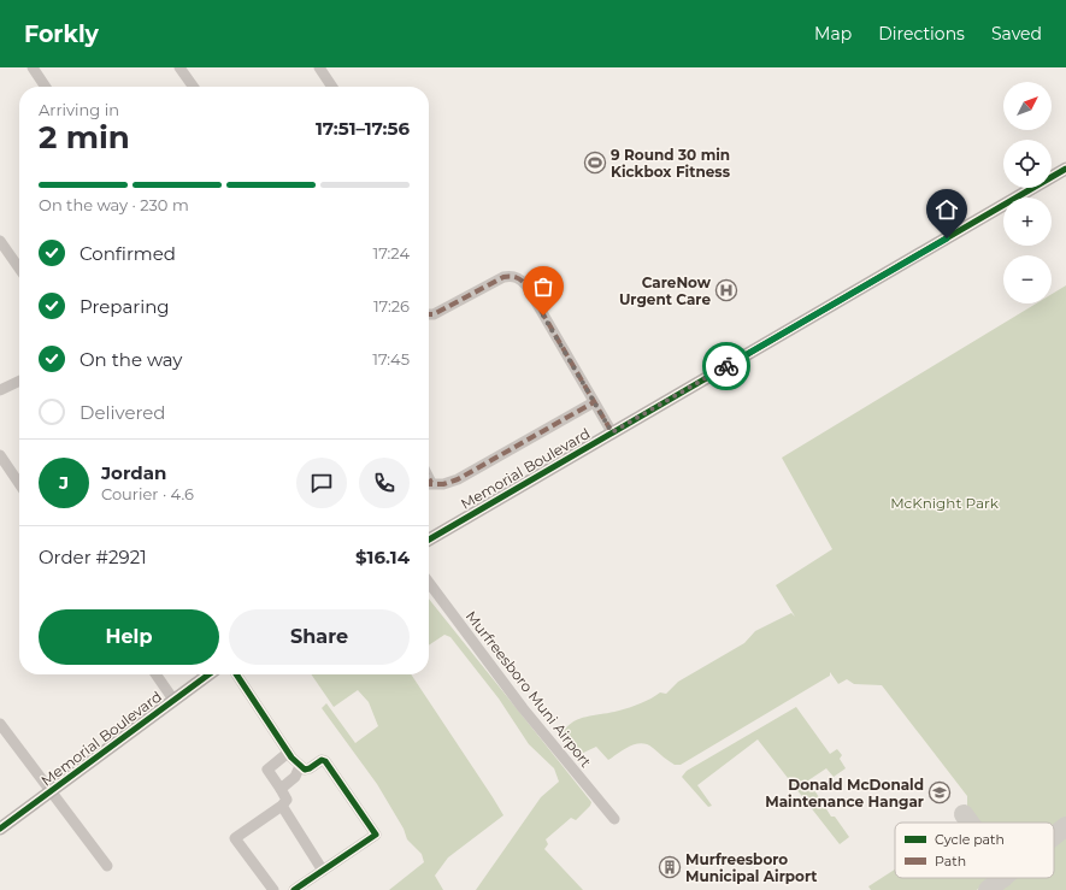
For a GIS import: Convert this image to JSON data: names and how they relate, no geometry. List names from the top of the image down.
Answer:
{
  "streets": {
    "main road": ["Memorial Boulevard"],
    "street": ["Murfreesboro Muni Airport"]
  },
  "parks": ["McKnight Park"],
  "places": {
    "sports": ["9 Round 30 min Kickbox Fitness"],
    "hospital": ["CareNow Urgent Care"],
    "school or university": ["Donald McDonald Maintenance Hangar"],
    "building": ["Murfreesboro Municipal Airport"]
  },
  "legend": ["Cycle path", "Path"],
  "north": "top right",
  "page": {
    "header": "Forkly",
    "nav": ["Map", "Directions", "Saved"],
    "map_buttons": ["+", "−"],
    "heading": ["2 min", "Arriving in", "17:51–17:56"],
    "panel": [
      "Jordan",
      "Courier · 4.6",
      "Order #2921",
      "$16.14"
    ],
    "bar": "On the way · 230 m",
    "list": [
      ["Confirmed", "17:24"],
      ["Preparing", "17:26"],
      ["On the way", "17:45"],
      "Delivered"
    ],
    "round": "J",
    "buttons": ["Help", "Share"]
  }
}
